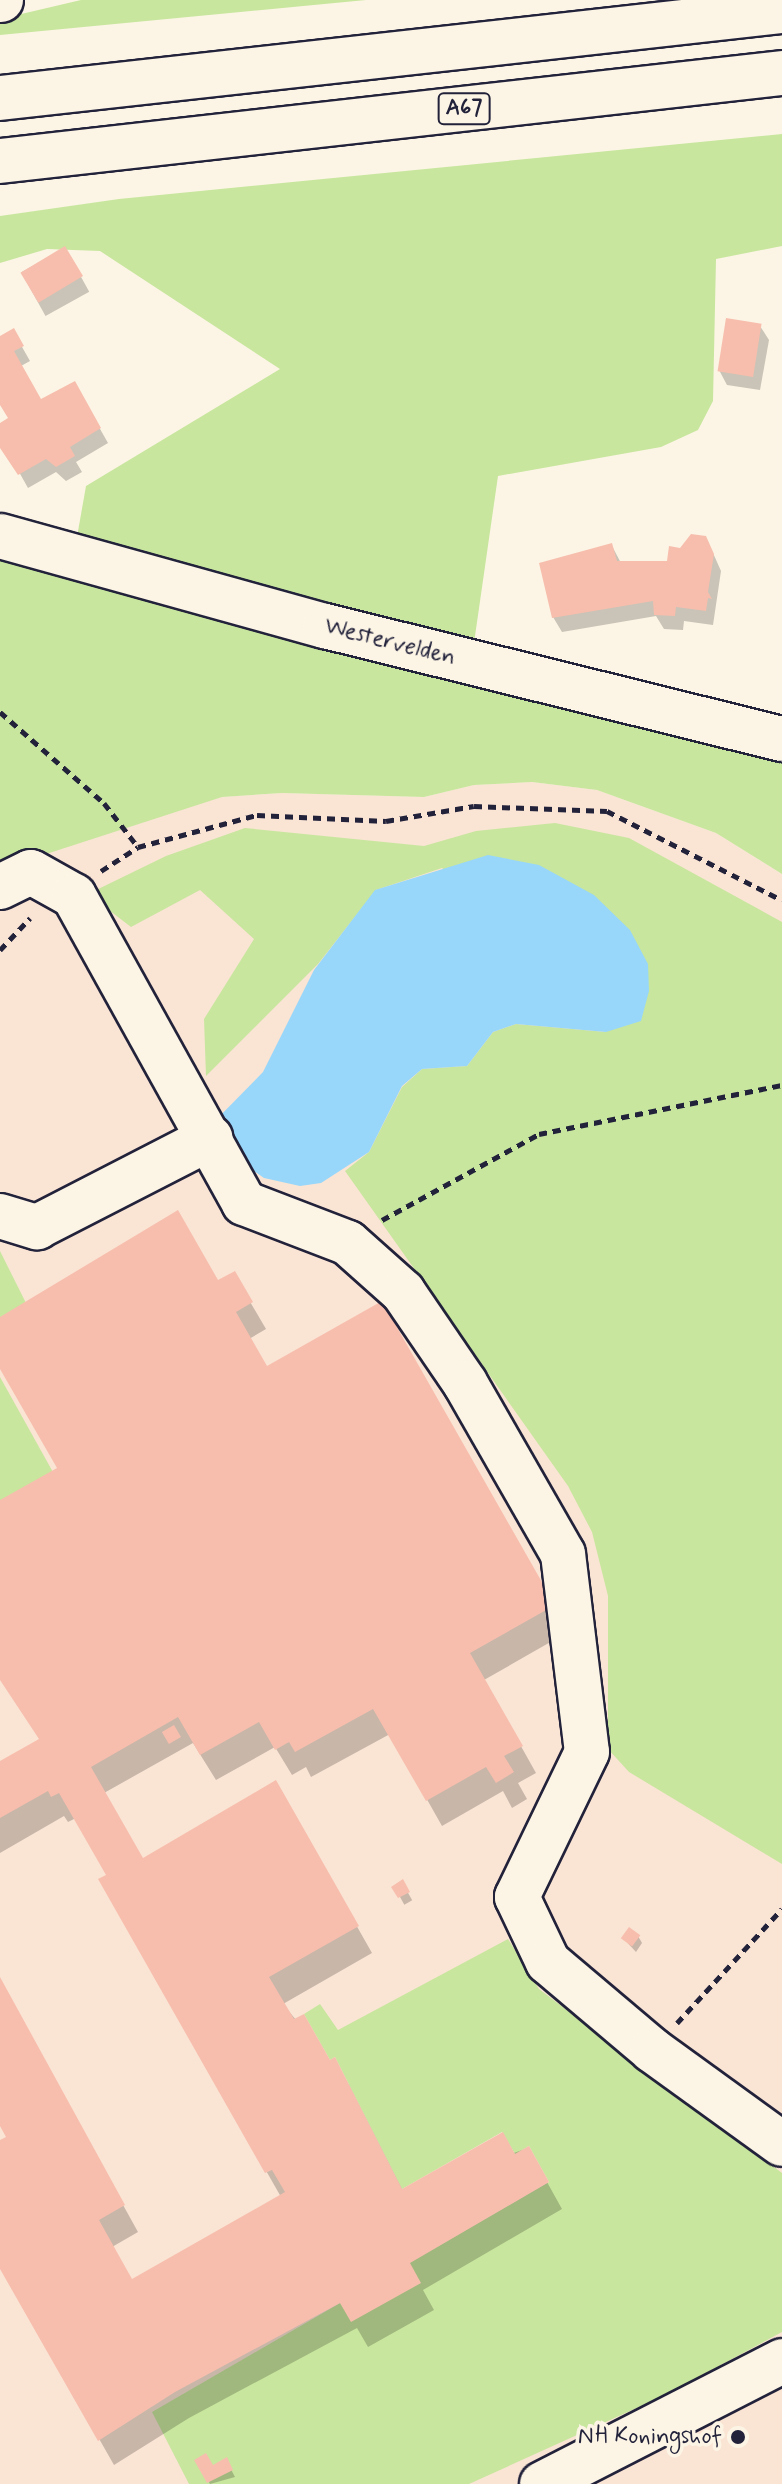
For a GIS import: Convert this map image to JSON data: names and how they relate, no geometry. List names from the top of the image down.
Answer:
{
  "streets": {
    "main road": ["A67", "Westervelden"]
  },
  "places": ["NH Koningshof"]
}
